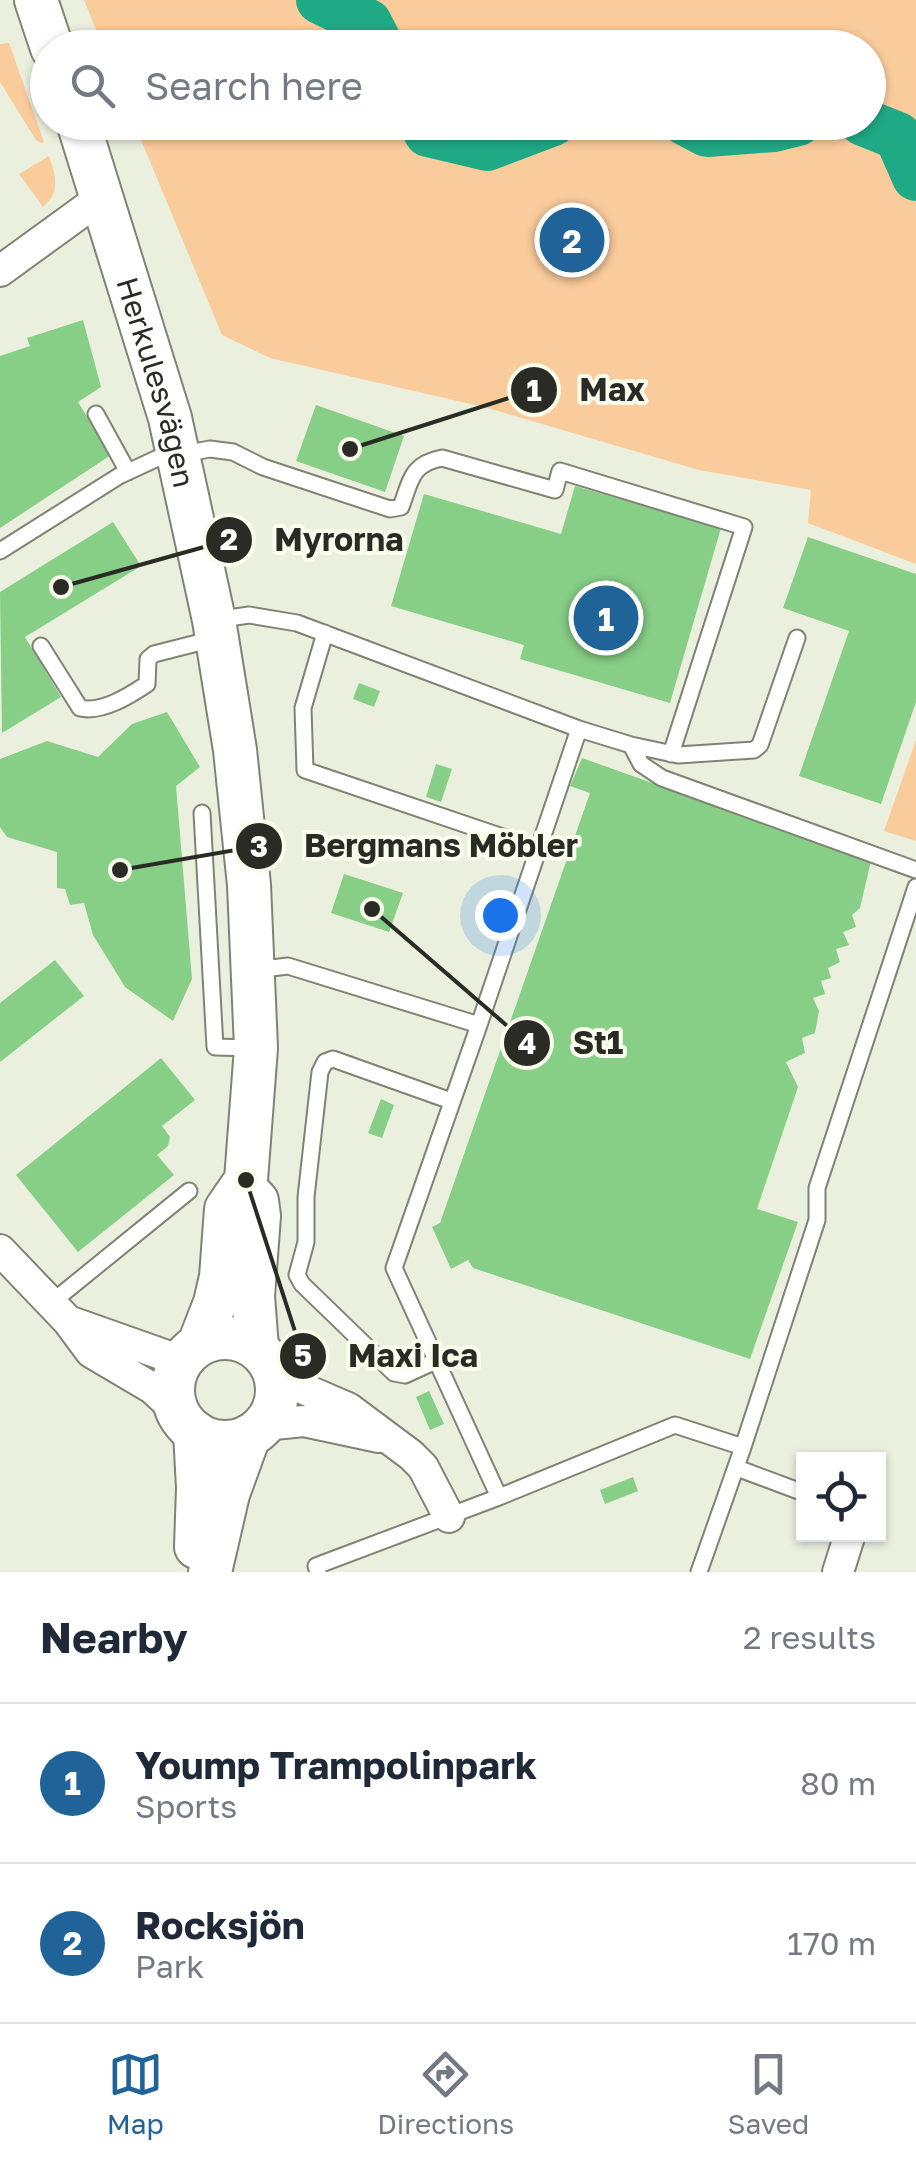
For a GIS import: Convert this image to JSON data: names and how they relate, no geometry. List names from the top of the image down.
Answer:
{
  "streets": {
    "main road": ["Herkulesvägen"]
  },
  "places": [
    "Max",
    "Myrorna",
    "Bergmans Möbler",
    "St1",
    "Maxi Ica"
  ],
  "page": {
    "search": "Search here",
    "pins": ["2", "1"],
    "heading": ["Nearby", "2 results"],
    "list": [
      {
        "mark": "1",
        "name": "Yoump Trampolinpark",
        "note": "Sports",
        "value": "80 m"
      },
      {
        "mark": "2",
        "name": "Rocksjön",
        "note": "Park",
        "value": "170 m"
      }
    ],
    "nav": ["Map", "Directions", "Saved"]
  }
}
